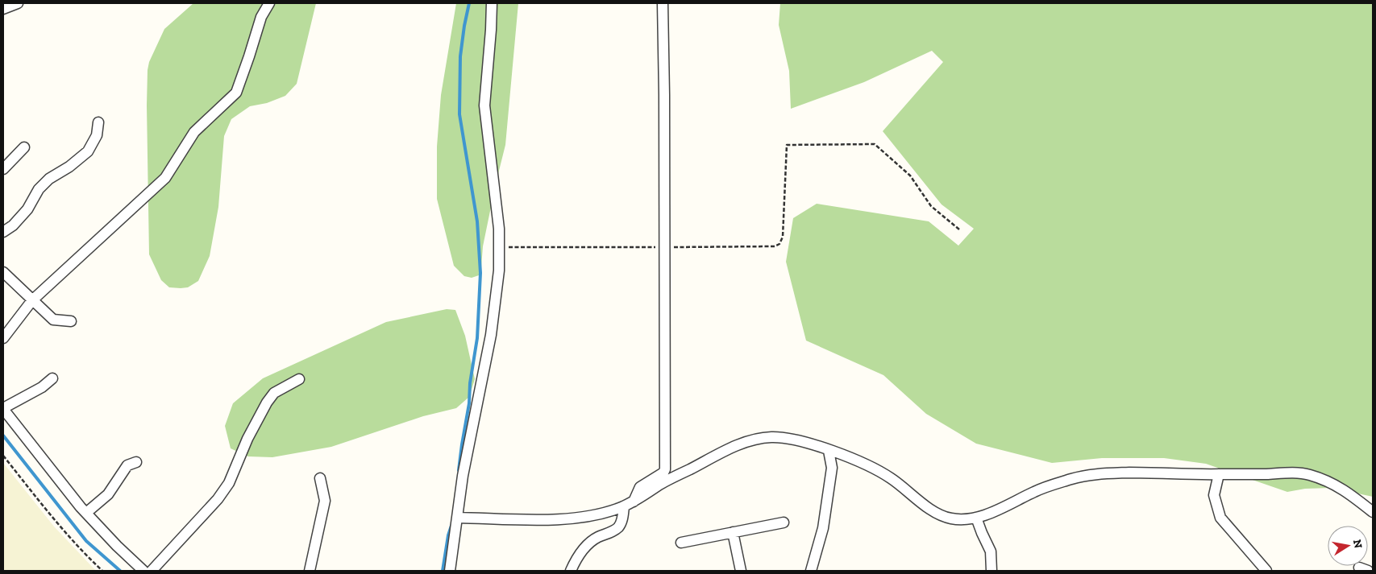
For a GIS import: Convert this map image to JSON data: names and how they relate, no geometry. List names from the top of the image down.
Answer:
{
  "north": "right"
}
